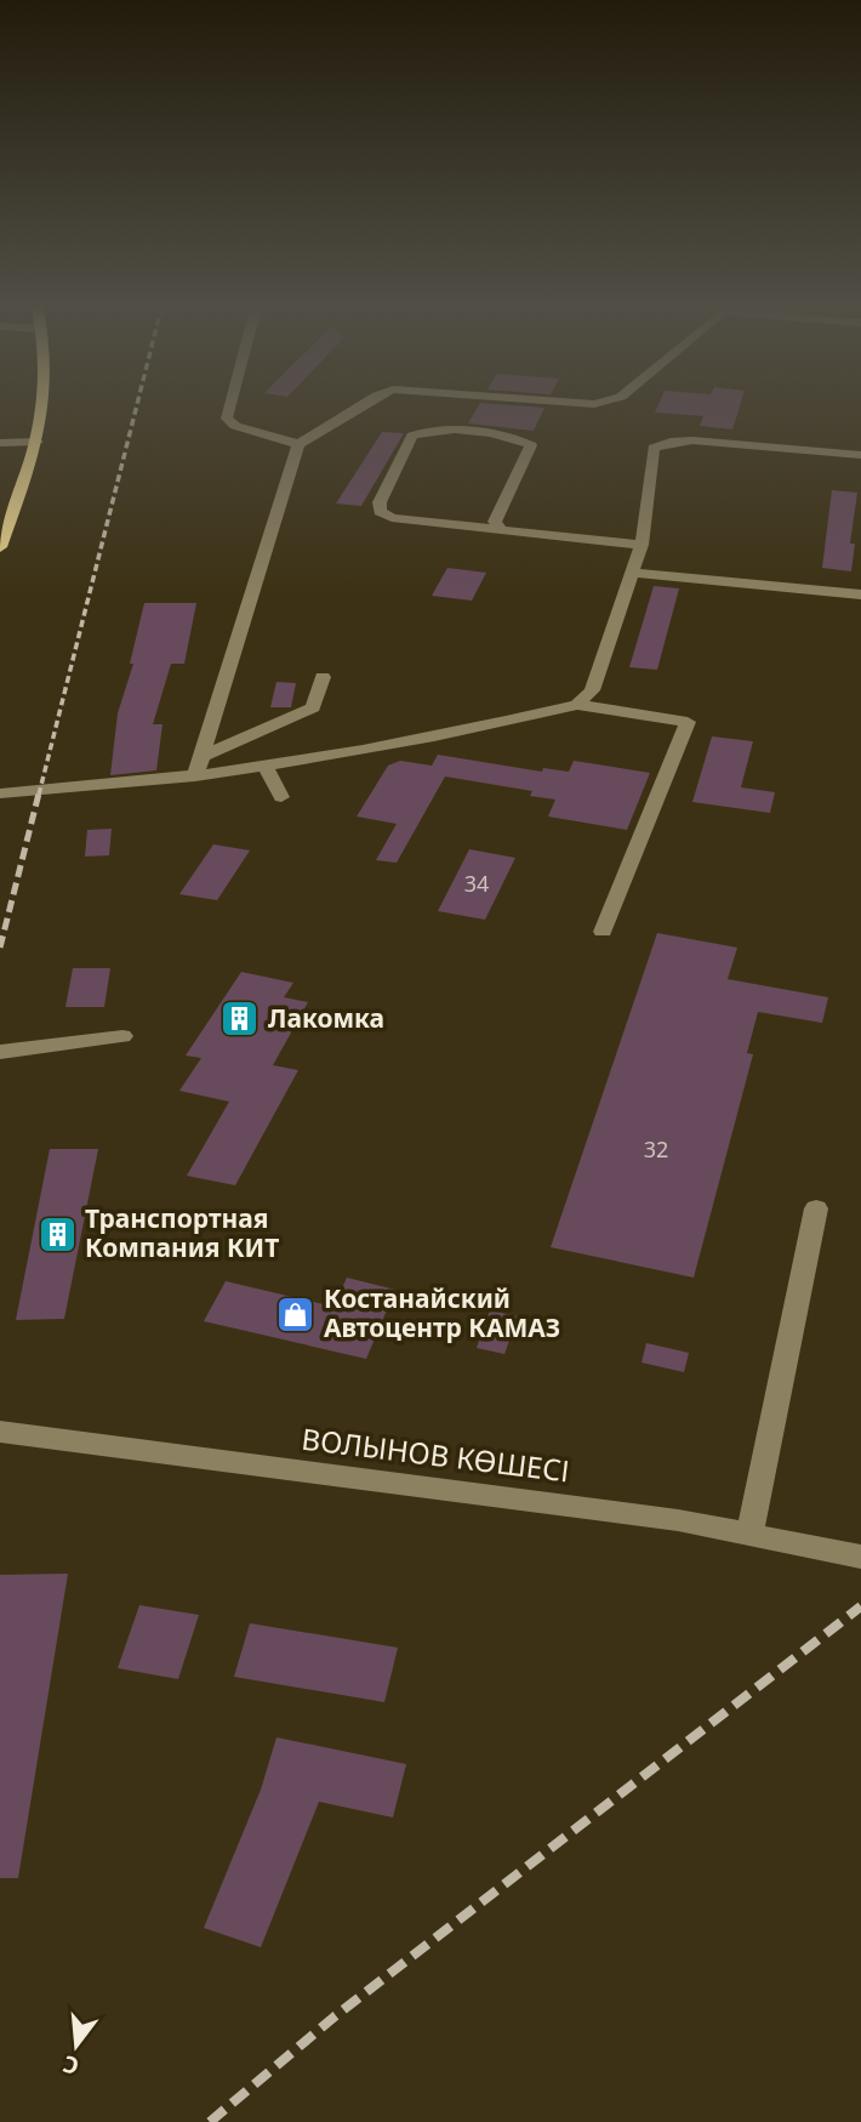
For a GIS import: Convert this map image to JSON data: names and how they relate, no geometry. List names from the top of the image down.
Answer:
{
  "streets": {
    "street": ["ВОЛЫНОВ КӨШЕСІ"]
  },
  "places": {
    "building": ["Лакомка", "Транспортная Компания КИТ"],
    "shop": ["Костанайский Автоцентр КАМАЗ"]
  },
  "house_numbers": ["34", "32"],
  "north": "bottom"
}
